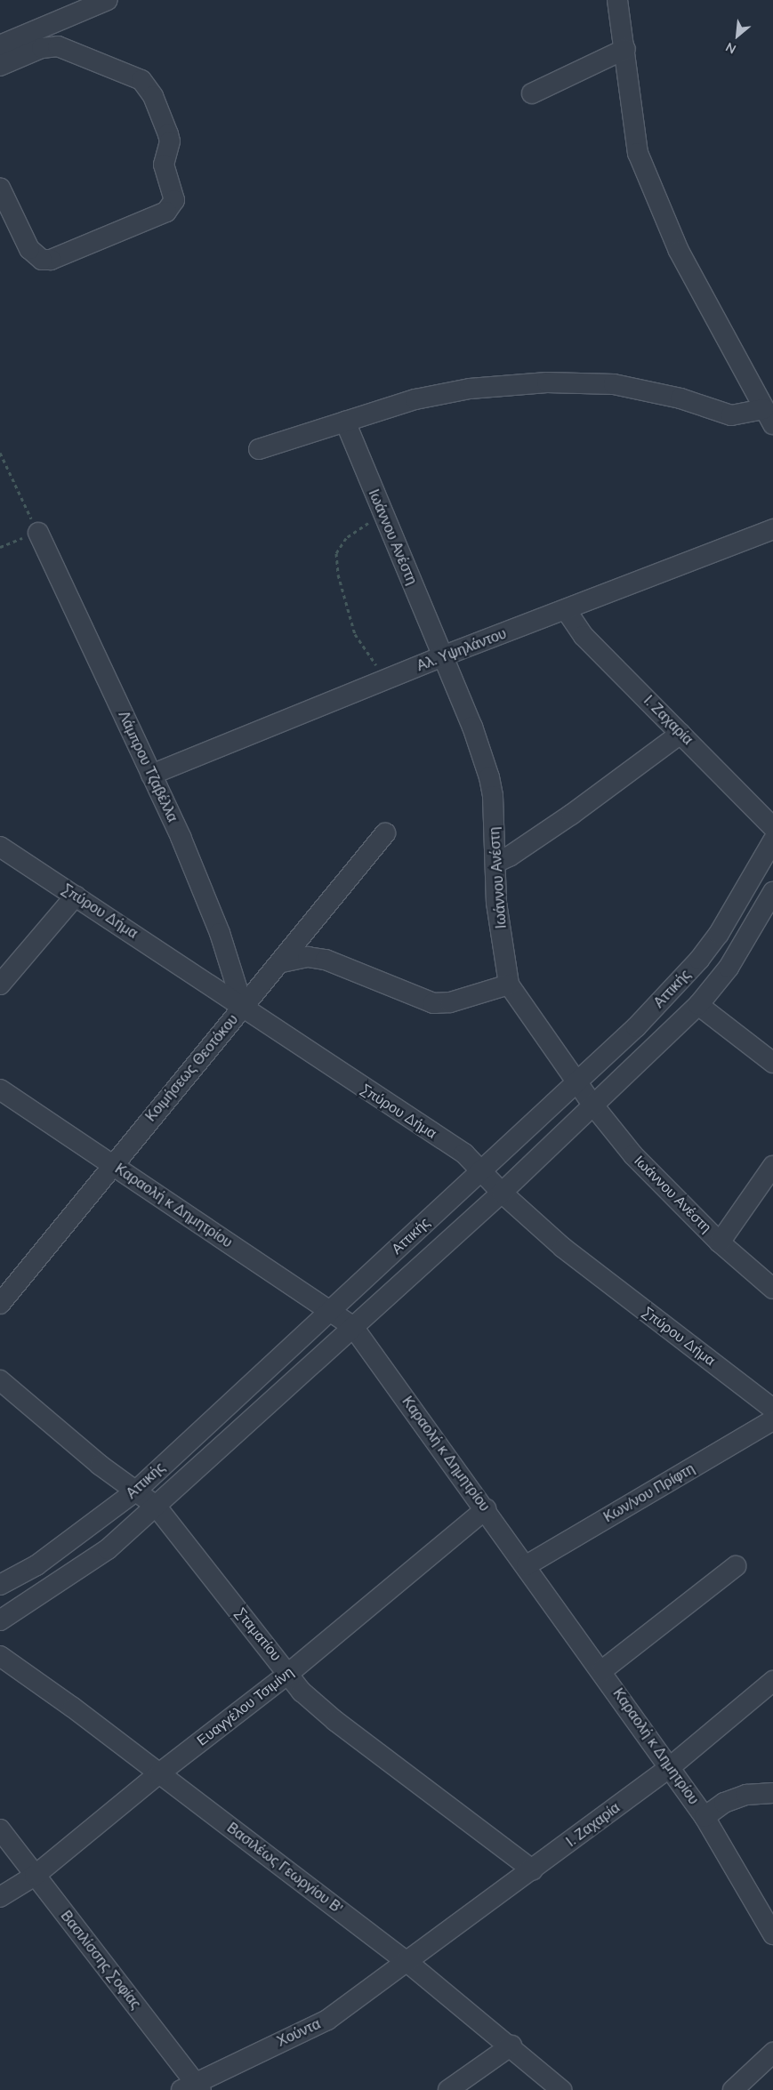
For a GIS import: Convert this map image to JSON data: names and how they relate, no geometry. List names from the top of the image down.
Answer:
{
  "streets": {
    "street": [
      "Ιωάννου Ανέστη",
      "Αλ. Υψηλάντου",
      "Ι. Ζαχαρία",
      "Λάμπρου Τζαβέλλα",
      "Σπύρου Δήμα",
      "Αττικής",
      "Κοιμήσεως Θεοτόκου",
      "Καραολή κ Δημητρίου",
      "Κων/νου Πρίφτη",
      "Σταματίου",
      "Ευαγγέλου Τσιμίνη",
      "Βασιλέως Γεωργίου Β'",
      "Βασιλίσσης Σοφίας",
      "Χούντα"
    ]
  },
  "crossings": [
    ["Ιωάννου Ανέστη", "Αλ. Υψηλάντου"],
    ["Ιωάννου Ανέστη", "Αττικής"],
    ["Αλ. Υψηλάντου", "Ι. Ζαχαρία"],
    ["Αλ. Υψηλάντου", "Λάμπρου Τζαβέλλα"],
    ["Ι. Ζαχαρία", "Καραολή κ Δημητρίου"],
    ["Ι. Ζαχαρία", "Σταματίου"],
    ["Ι. Ζαχαρία", "Βασιλέως Γεωργίου Β'"],
    ["Ι. Ζαχαρία", "Χούντα"],
    ["Λάμπρου Τζαβέλλα", "Σπύρου Δήμα"],
    ["Λάμπρου Τζαβέλλα", "Κοιμήσεως Θεοτόκου"],
    ["Σπύρου Δήμα", "Αττικής"],
    ["Σπύρου Δήμα", "Κοιμήσεως Θεοτόκου"],
    ["Αττικής", "Καραολή κ Δημητρίου"],
    ["Αττικής", "Σταματίου"],
    ["Κοιμήσεως Θεοτόκου", "Καραολή κ Δημητρίου"],
    ["Καραολή κ Δημητρίου", "Κων/νου Πρίφτη"],
    ["Καραολή κ Δημητρίου", "Ευαγγέλου Τσιμίνη"],
    ["Σταματίου", "Ευαγγέλου Τσιμίνη"],
    ["Ευαγγέλου Τσιμίνη", "Βασιλέως Γεωργίου Β'"],
    ["Ευαγγέλου Τσιμίνη", "Βασιλίσσης Σοφίας"],
    ["Βασιλέως Γεωργίου Β'", "Χούντα"],
    ["Βασιλίσσης Σοφίας", "Χούντα"]
  ],
  "north": "bottom left"
}
